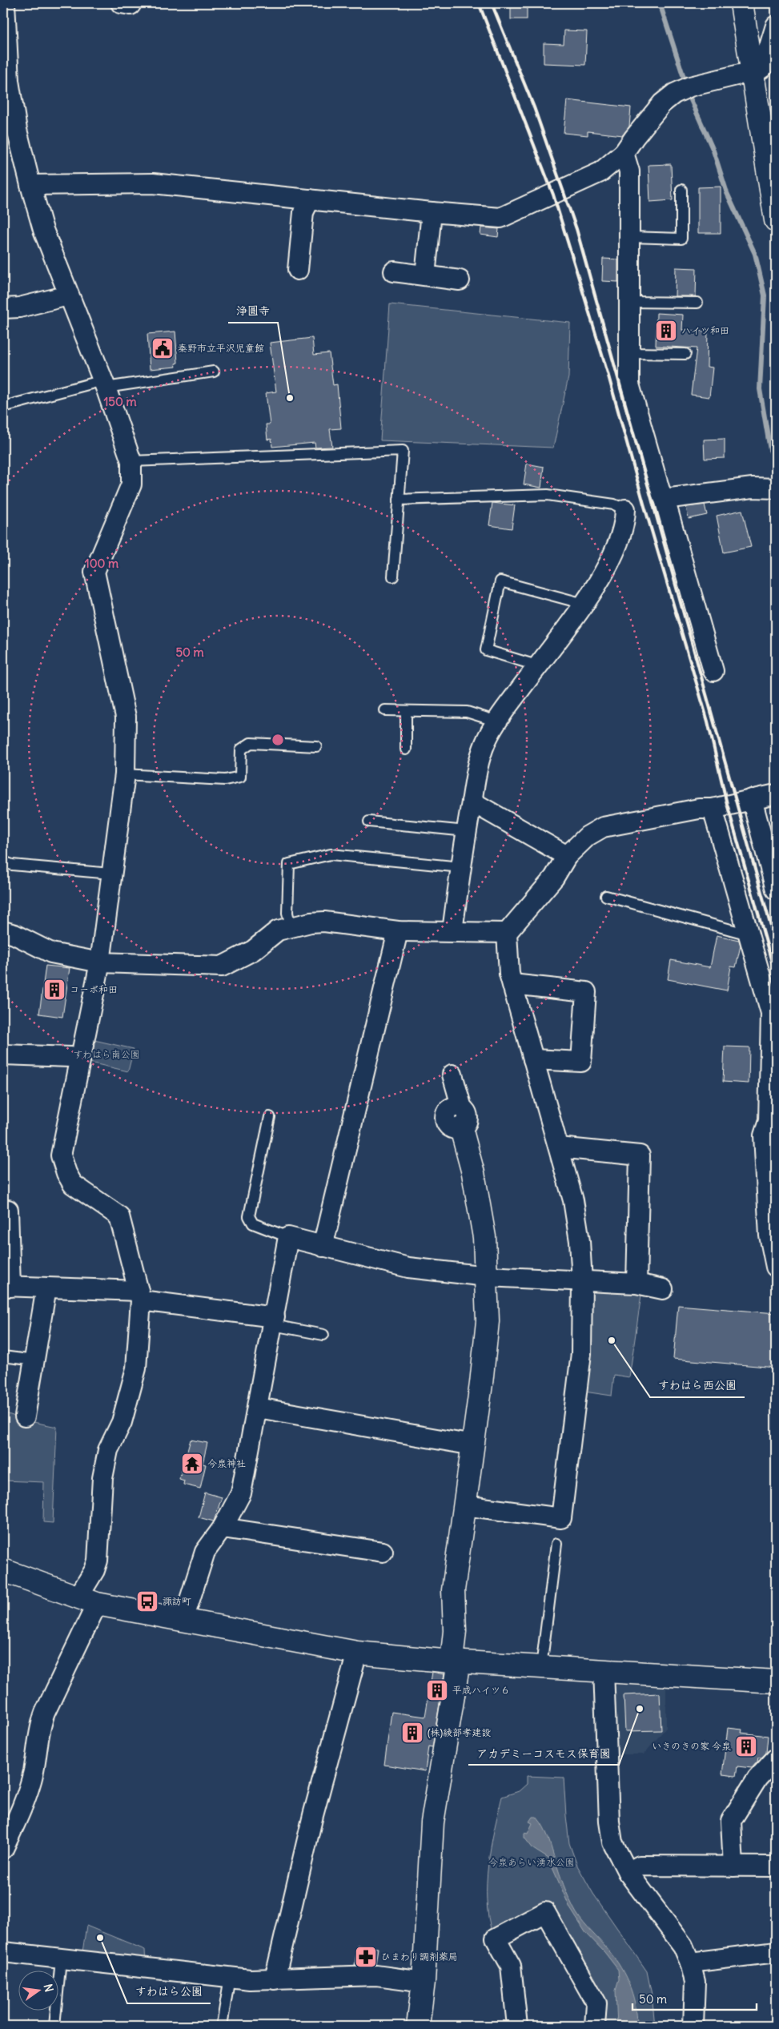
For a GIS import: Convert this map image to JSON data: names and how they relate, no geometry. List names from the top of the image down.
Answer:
{
  "parks": ["すわはら南公園", "今泉あらい湧水公園"],
  "places": {
    "building": [
      "ハイツ和田",
      "コーポ和田",
      "平成ハイツ６",
      "(株)綾部孝建設",
      "いきのきの家 今泉"
    ],
    "public building": ["秦野市立平沢児童館"],
    "other": [
      "浄圓寺",
      "すわはら西公園",
      "アカデミーコスモス保育園",
      "すわはら公園"
    ],
    "temple": ["今泉神社"],
    "bus stop": ["諏訪町"],
    "pharmacy": ["ひまわり調剤薬局"]
  },
  "scale_bar": "50 m",
  "north": "right",
  "rings": ["150 m", "100 m", "50 m"]
}
